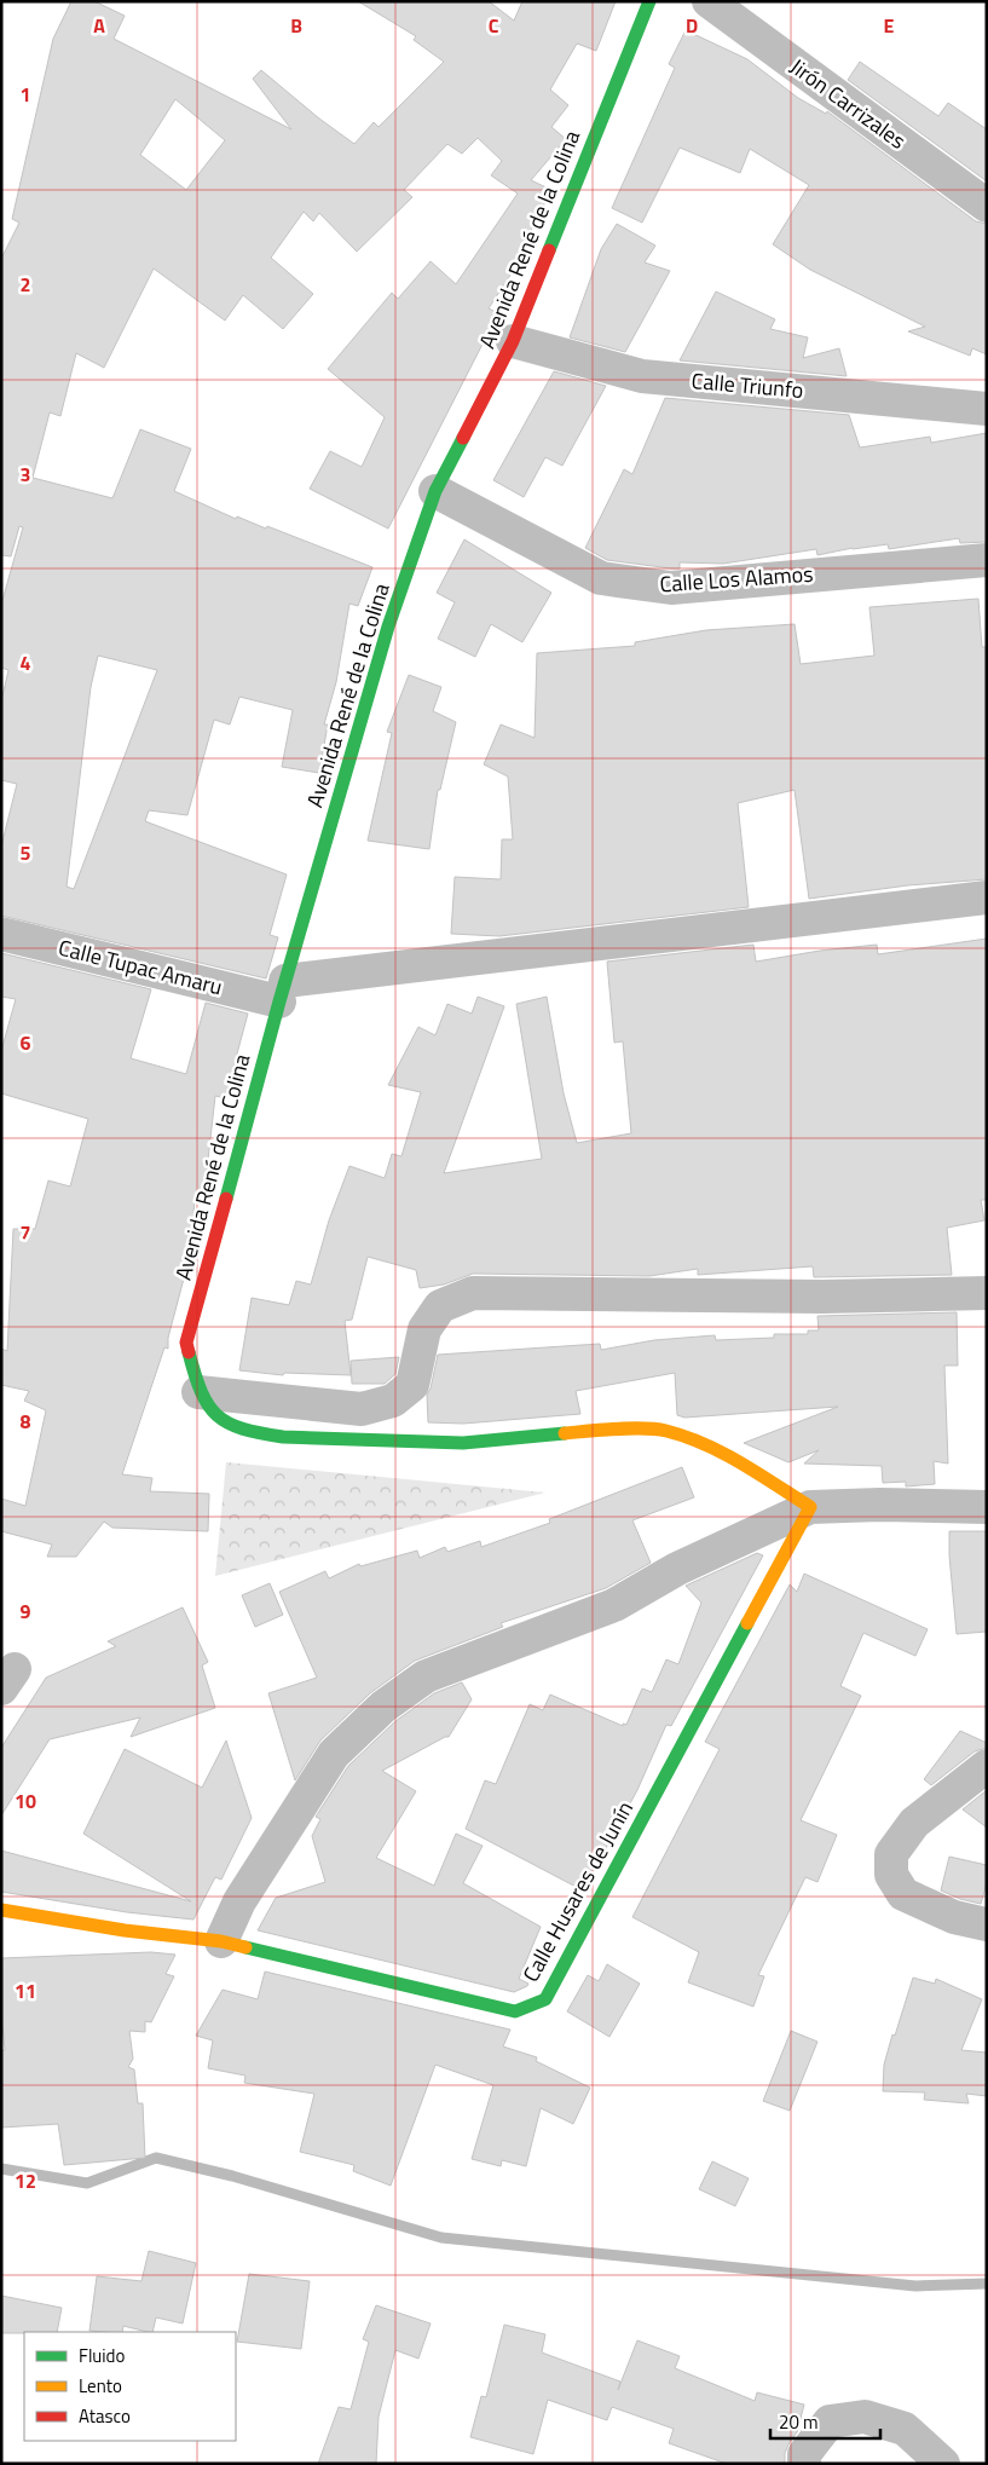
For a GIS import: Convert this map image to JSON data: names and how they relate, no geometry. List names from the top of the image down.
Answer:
{
  "streets": {
    "street": [
      "Jirón Carrizales",
      "Avenida René de la Colina",
      "Calle Triunfo",
      "Calle Los Alamos",
      "Calle Tupac Amaru",
      "Calle Husares de Junín"
    ]
  },
  "crossings": [
    ["Avenida René de la Colina", "Calle Triunfo"],
    ["Avenida René de la Colina", "Calle Los Alamos"],
    ["Avenida René de la Colina", "Calle Tupac Amaru"],
    ["Avenida René de la Colina", "Calle Husares de Junín"]
  ],
  "legend": ["Fluido", "Lento", "Atasco"],
  "scale_bar": "20 m",
  "grid": {
    "columns": [
      "A",
      "B",
      "C",
      "D",
      "E"
    ],
    "rows": [
      "1",
      "2",
      "3",
      "4",
      "5",
      "6",
      "7",
      "8",
      "9",
      "10",
      "11",
      "12"
    ]
  }
}
